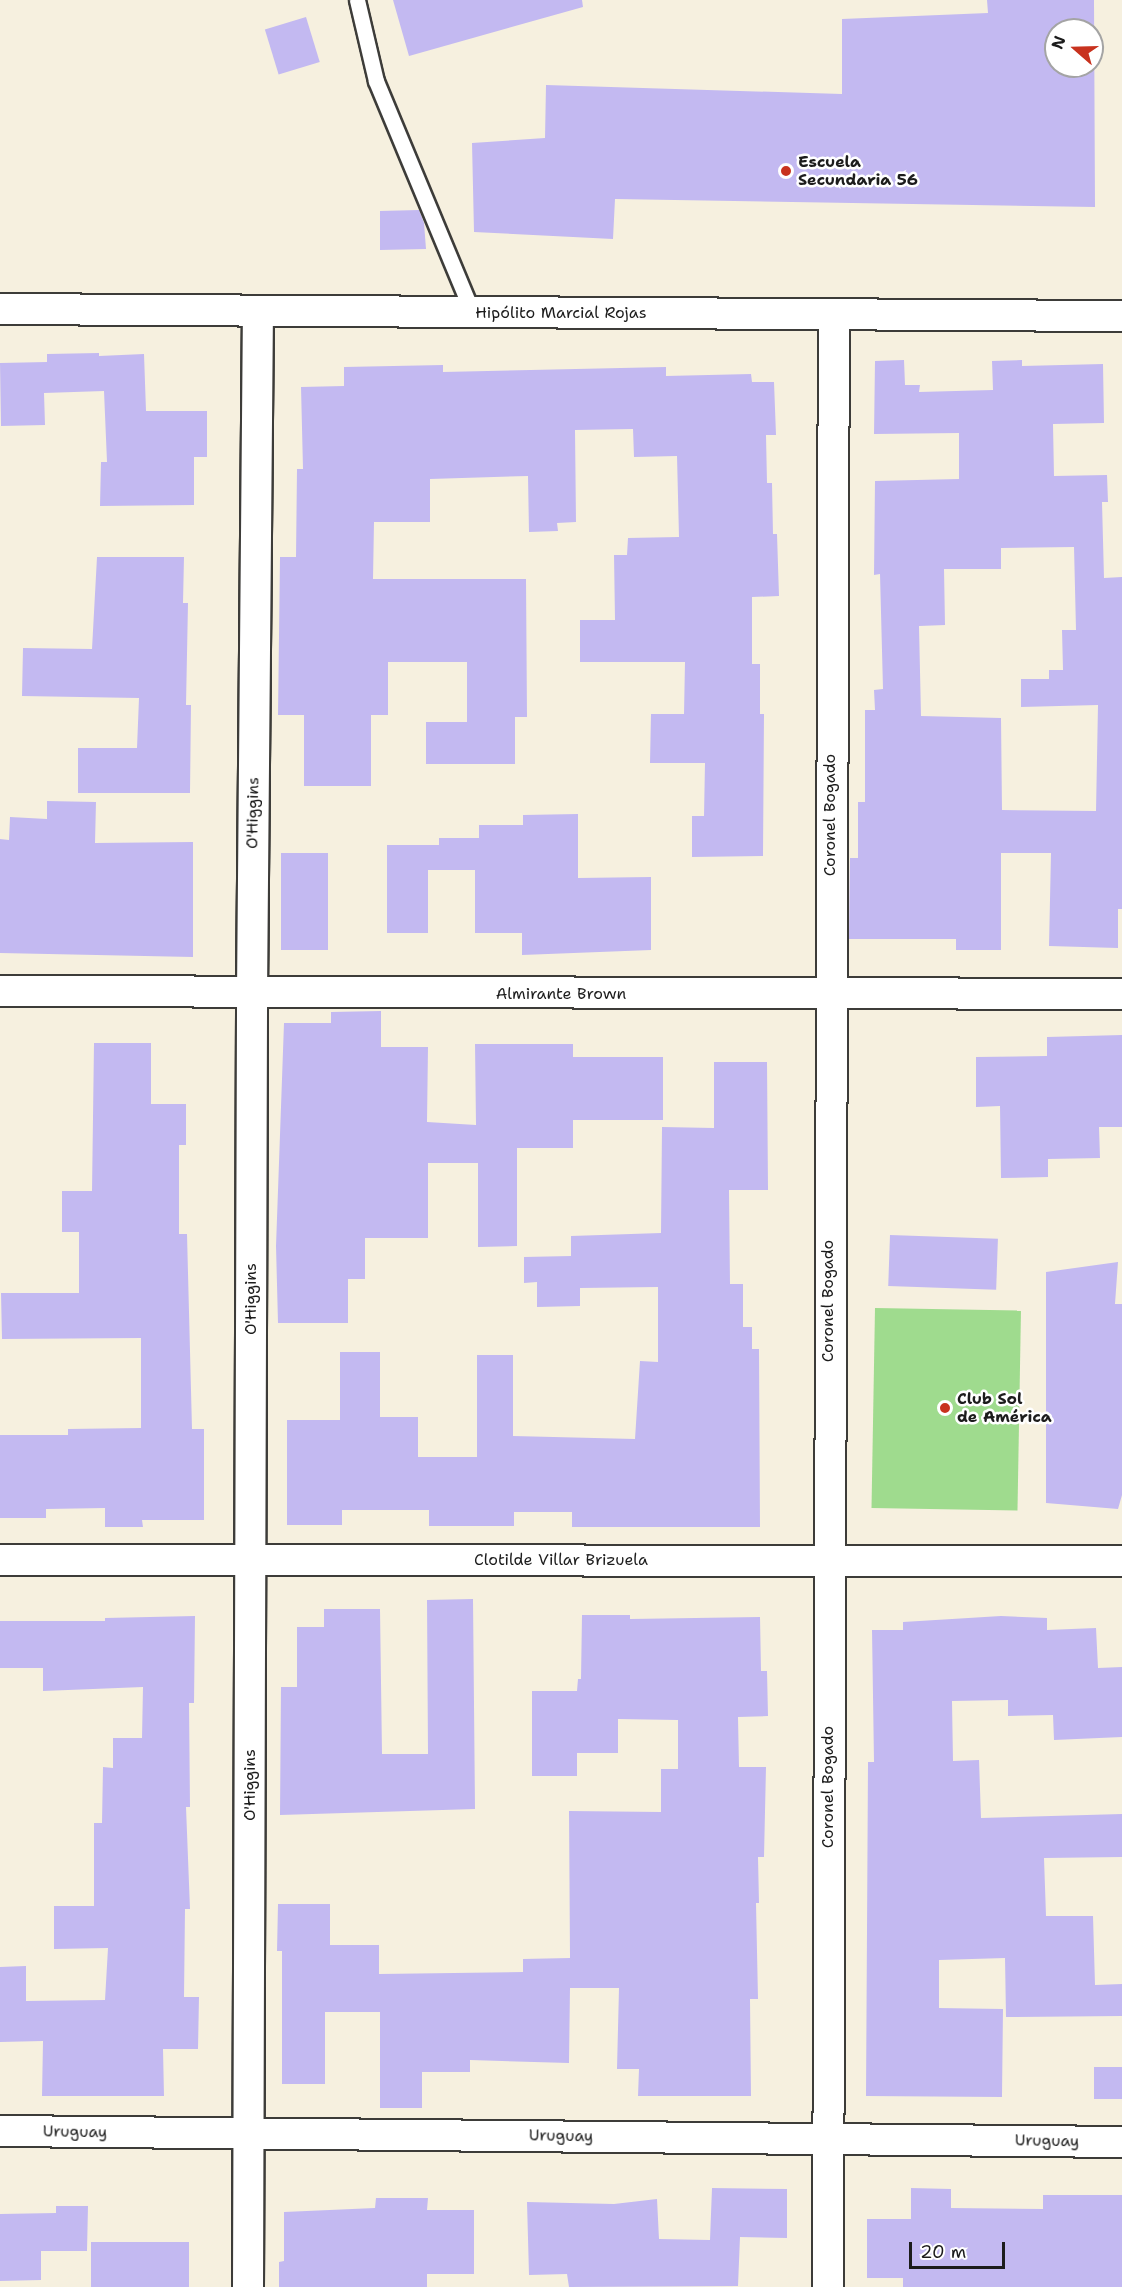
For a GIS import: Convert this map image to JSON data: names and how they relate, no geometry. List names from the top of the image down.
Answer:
{
  "streets": {
    "street": [
      "Hipólito Marcial Rojas",
      "O'Higgins",
      "Coronel Bogado",
      "Almirante Brown",
      "Clotilde Villar Brizuela",
      "Uruguay"
    ]
  },
  "crossings": [
    ["Hipólito Marcial Rojas", "O'Higgins"],
    ["Hipólito Marcial Rojas", "Coronel Bogado"],
    ["O'Higgins", "Almirante Brown"],
    ["O'Higgins", "Clotilde Villar Brizuela"],
    ["O'Higgins", "Uruguay"],
    ["Coronel Bogado", "Almirante Brown"],
    ["Coronel Bogado", "Clotilde Villar Brizuela"],
    ["Coronel Bogado", "Uruguay"]
  ],
  "places": ["Escuela Secundaria 56", "Club Sol de América"],
  "scale_bar": "20 m",
  "north": "left"
}
